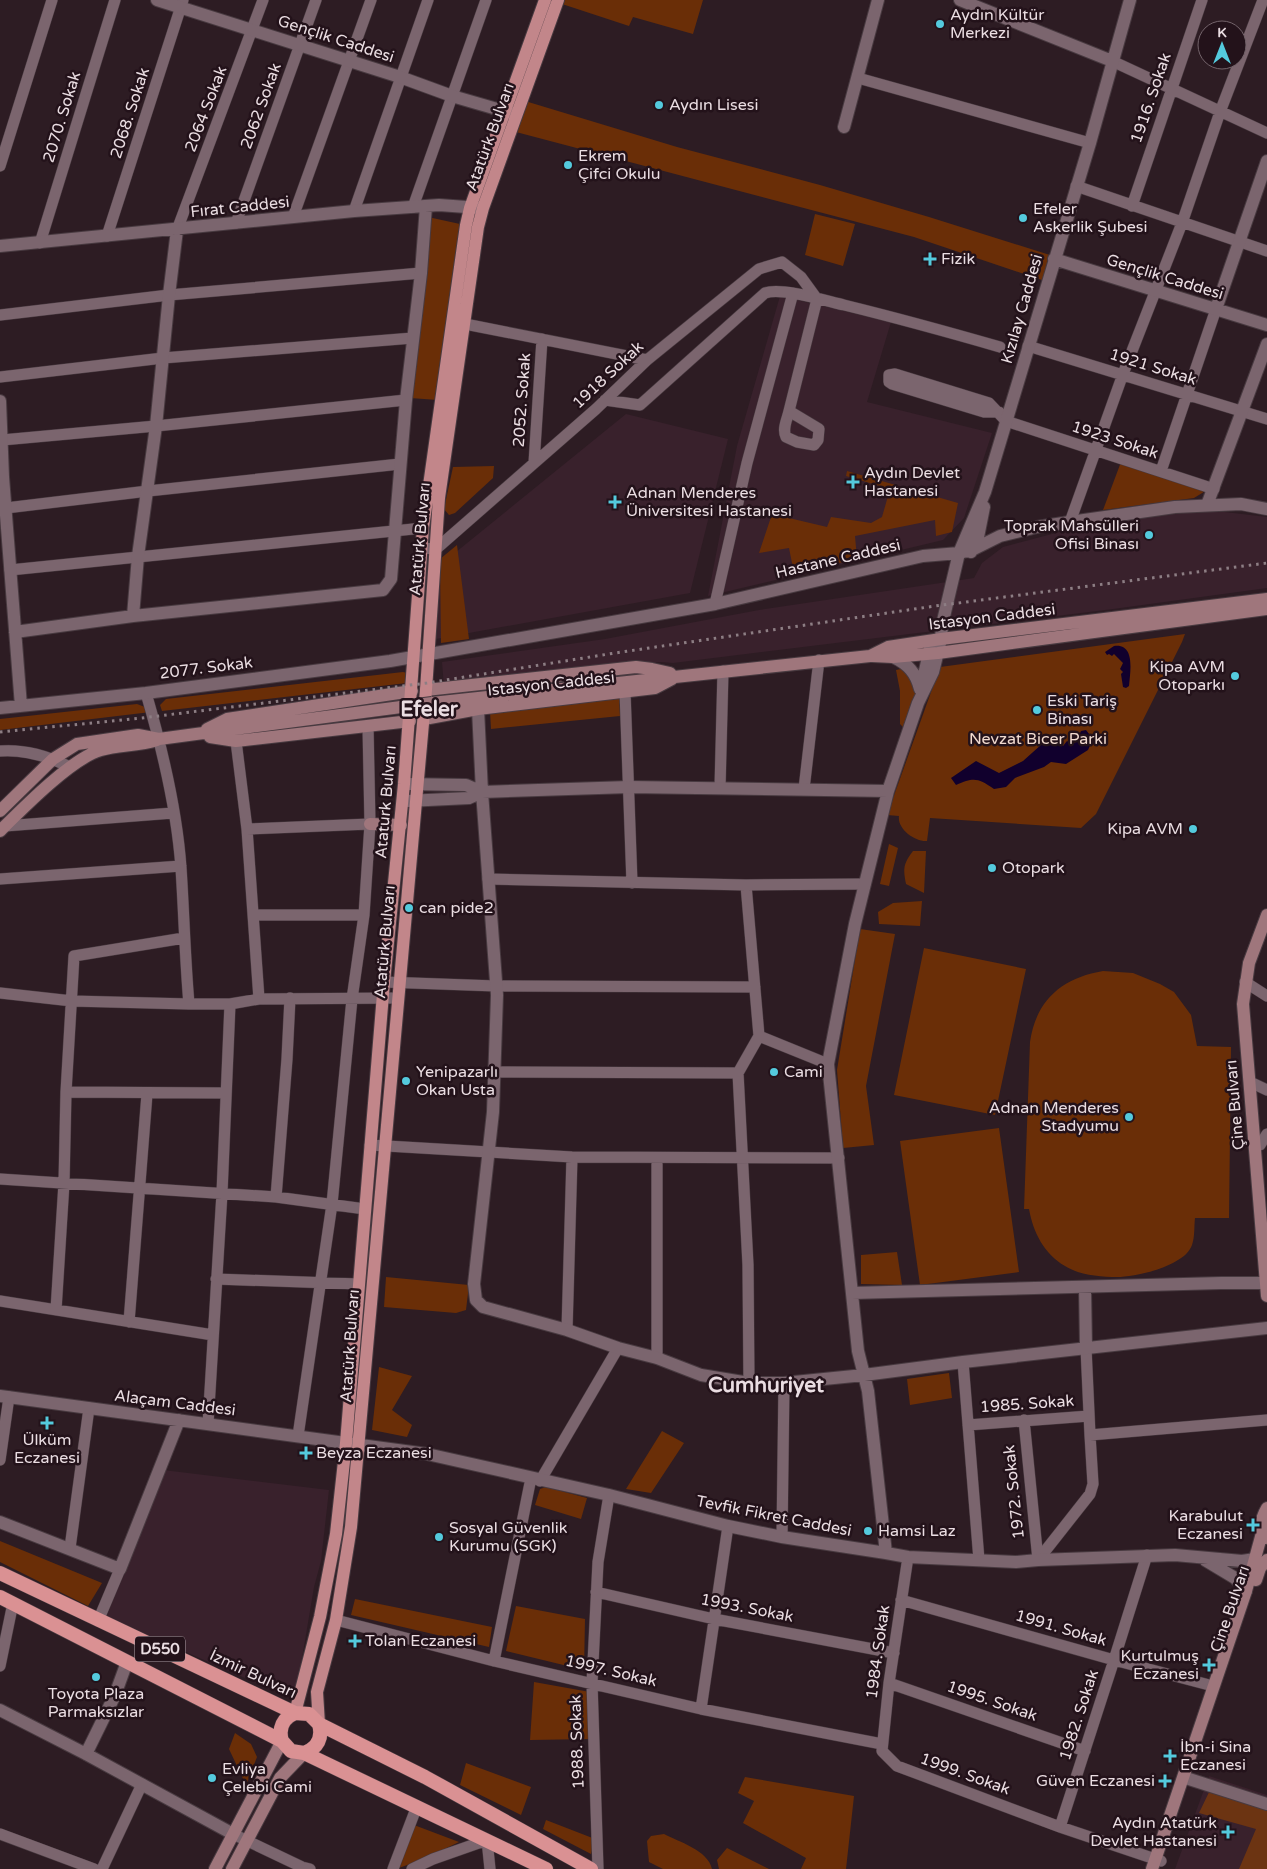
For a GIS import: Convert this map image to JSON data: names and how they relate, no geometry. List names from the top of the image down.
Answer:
{
  "streets": {
    "highway": ["Atatürk Bulvarı", "D550", "İzmir Bulvarı"],
    "main road": ["Istasyon Caddesi", "Ataturk Bulvarı", "Çine Bulvarı"],
    "street": [
      "Gençlik Caddesi",
      "1916. Sokak",
      "2062 Sokak",
      "2064 Sokak",
      "2068. Sokak",
      "2070. Sokak",
      "Fırat Caddesi",
      "Kızılay Caddesi",
      "1921 Sokak",
      "1918 Sokak",
      "2052. Sokak",
      "1923 Sokak",
      "Hastane Caddesi",
      "2077. Sokak",
      "Alaçam Caddesi",
      "1985. Sokak",
      "1972. Sokak",
      "Tevfik Fikret Caddesi",
      "1993. Sokak",
      "1991. Sokak",
      "1984. Sokak",
      "1997. Sokak",
      "1995. Sokak",
      "1982. Sokak",
      "1988. Sokak",
      "1999. Sokak"
    ]
  },
  "crossings": [
    ["Gençlik Caddesi", "2062 Sokak"],
    ["Gençlik Caddesi", "2064 Sokak"],
    ["Gençlik Caddesi", "2068. Sokak"],
    ["Gençlik Caddesi", "Atatürk Bulvarı"],
    ["Gençlik Caddesi", "Kızılay Caddesi"],
    ["2062 Sokak", "Fırat Caddesi"],
    ["2064 Sokak", "Fırat Caddesi"],
    ["2068. Sokak", "Fırat Caddesi"],
    ["2070. Sokak", "Fırat Caddesi"],
    ["Atatürk Bulvarı", "Fırat Caddesi"],
    ["Atatürk Bulvarı", "1918 Sokak"],
    ["Atatürk Bulvarı", "Hastane Caddesi"],
    ["Atatürk Bulvarı", "Istasyon Caddesi"],
    ["Atatürk Bulvarı", "2077. Sokak"],
    ["Atatürk Bulvarı", "Ataturk Bulvarı"],
    ["Atatürk Bulvarı", "Alaçam Caddesi"],
    ["Atatürk Bulvarı", "Tevfik Fikret Caddesi"],
    ["Atatürk Bulvarı", "D550"],
    ["Atatürk Bulvarı", "1997. Sokak"],
    ["Atatürk Bulvarı", "İzmir Bulvarı"],
    ["Kızılay Caddesi", "1921 Sokak"],
    ["Kızılay Caddesi", "1923 Sokak"],
    ["1918 Sokak", "2052. Sokak"],
    ["Hastane Caddesi", "2077. Sokak"],
    ["Hastane Caddesi", "Ataturk Bulvarı"],
    ["2077. Sokak", "Ataturk Bulvarı"],
    ["Çine Bulvarı", "Tevfik Fikret Caddesi"],
    ["Çine Bulvarı", "1991. Sokak"],
    ["Çine Bulvarı", "1999. Sokak"],
    ["Alaçam Caddesi", "Tevfik Fikret Caddesi"],
    ["1985. Sokak", "1972. Sokak"],
    ["1972. Sokak", "Tevfik Fikret Caddesi"],
    ["Tevfik Fikret Caddesi", "1984. Sokak"],
    ["Tevfik Fikret Caddesi", "1982. Sokak"],
    ["Tevfik Fikret Caddesi", "1988. Sokak"],
    ["1993. Sokak", "1984. Sokak"],
    ["1993. Sokak", "1988. Sokak"],
    ["1991. Sokak", "1984. Sokak"],
    ["1991. Sokak", "1982. Sokak"],
    ["D550", "İzmir Bulvarı"],
    ["1984. Sokak", "1997. Sokak"],
    ["1984. Sokak", "1995. Sokak"],
    ["1984. Sokak", "1999. Sokak"],
    ["1997. Sokak", "1988. Sokak"],
    ["1997. Sokak", "1999. Sokak"],
    ["1995. Sokak", "1982. Sokak"],
    ["1982. Sokak", "1999. Sokak"]
  ],
  "districts": ["Efeler", "Cumhuriyet"],
  "parks": ["Nevzat Bicer Parki"],
  "places": {
    "other": [
      "Aydın Kültür Merkezi",
      "Aydın Lisesi",
      "Ekrem Çifci Okulu",
      "Efeler Askerlik Şubesi",
      "Toprak Mahsülleri Ofisi Binası",
      "Kipa AVM Otoparkı",
      "Eski Tariş Binası",
      "Kipa AVM",
      "Otopark",
      "can pide2",
      "Cami",
      "Yenipazarlı Okan Usta",
      "Adnan Menderes Stadyumu",
      "Hamsi Laz",
      "Sosyal Güvenlik Kurumu (SGK)",
      "Toyota Plaza Parmaksızlar",
      "Evliya Çelebi Cami"
    ],
    "health": [
      "Fizik",
      "Aydın Devlet Hastanesi",
      "Adnan Menderes Üniversitesi Hastanesi",
      "Ülküm Eczanesi",
      "Beyza Eczanesi",
      "Karabulut Eczanesi",
      "Tolan Eczanesi",
      "Kurtulmuş Eczanesi",
      "İbn-i Sina Eczanesi",
      "Güven Eczanesi",
      "Aydın Atatürk Devlet Hastanesi"
    ]
  },
  "north": "top"
}
